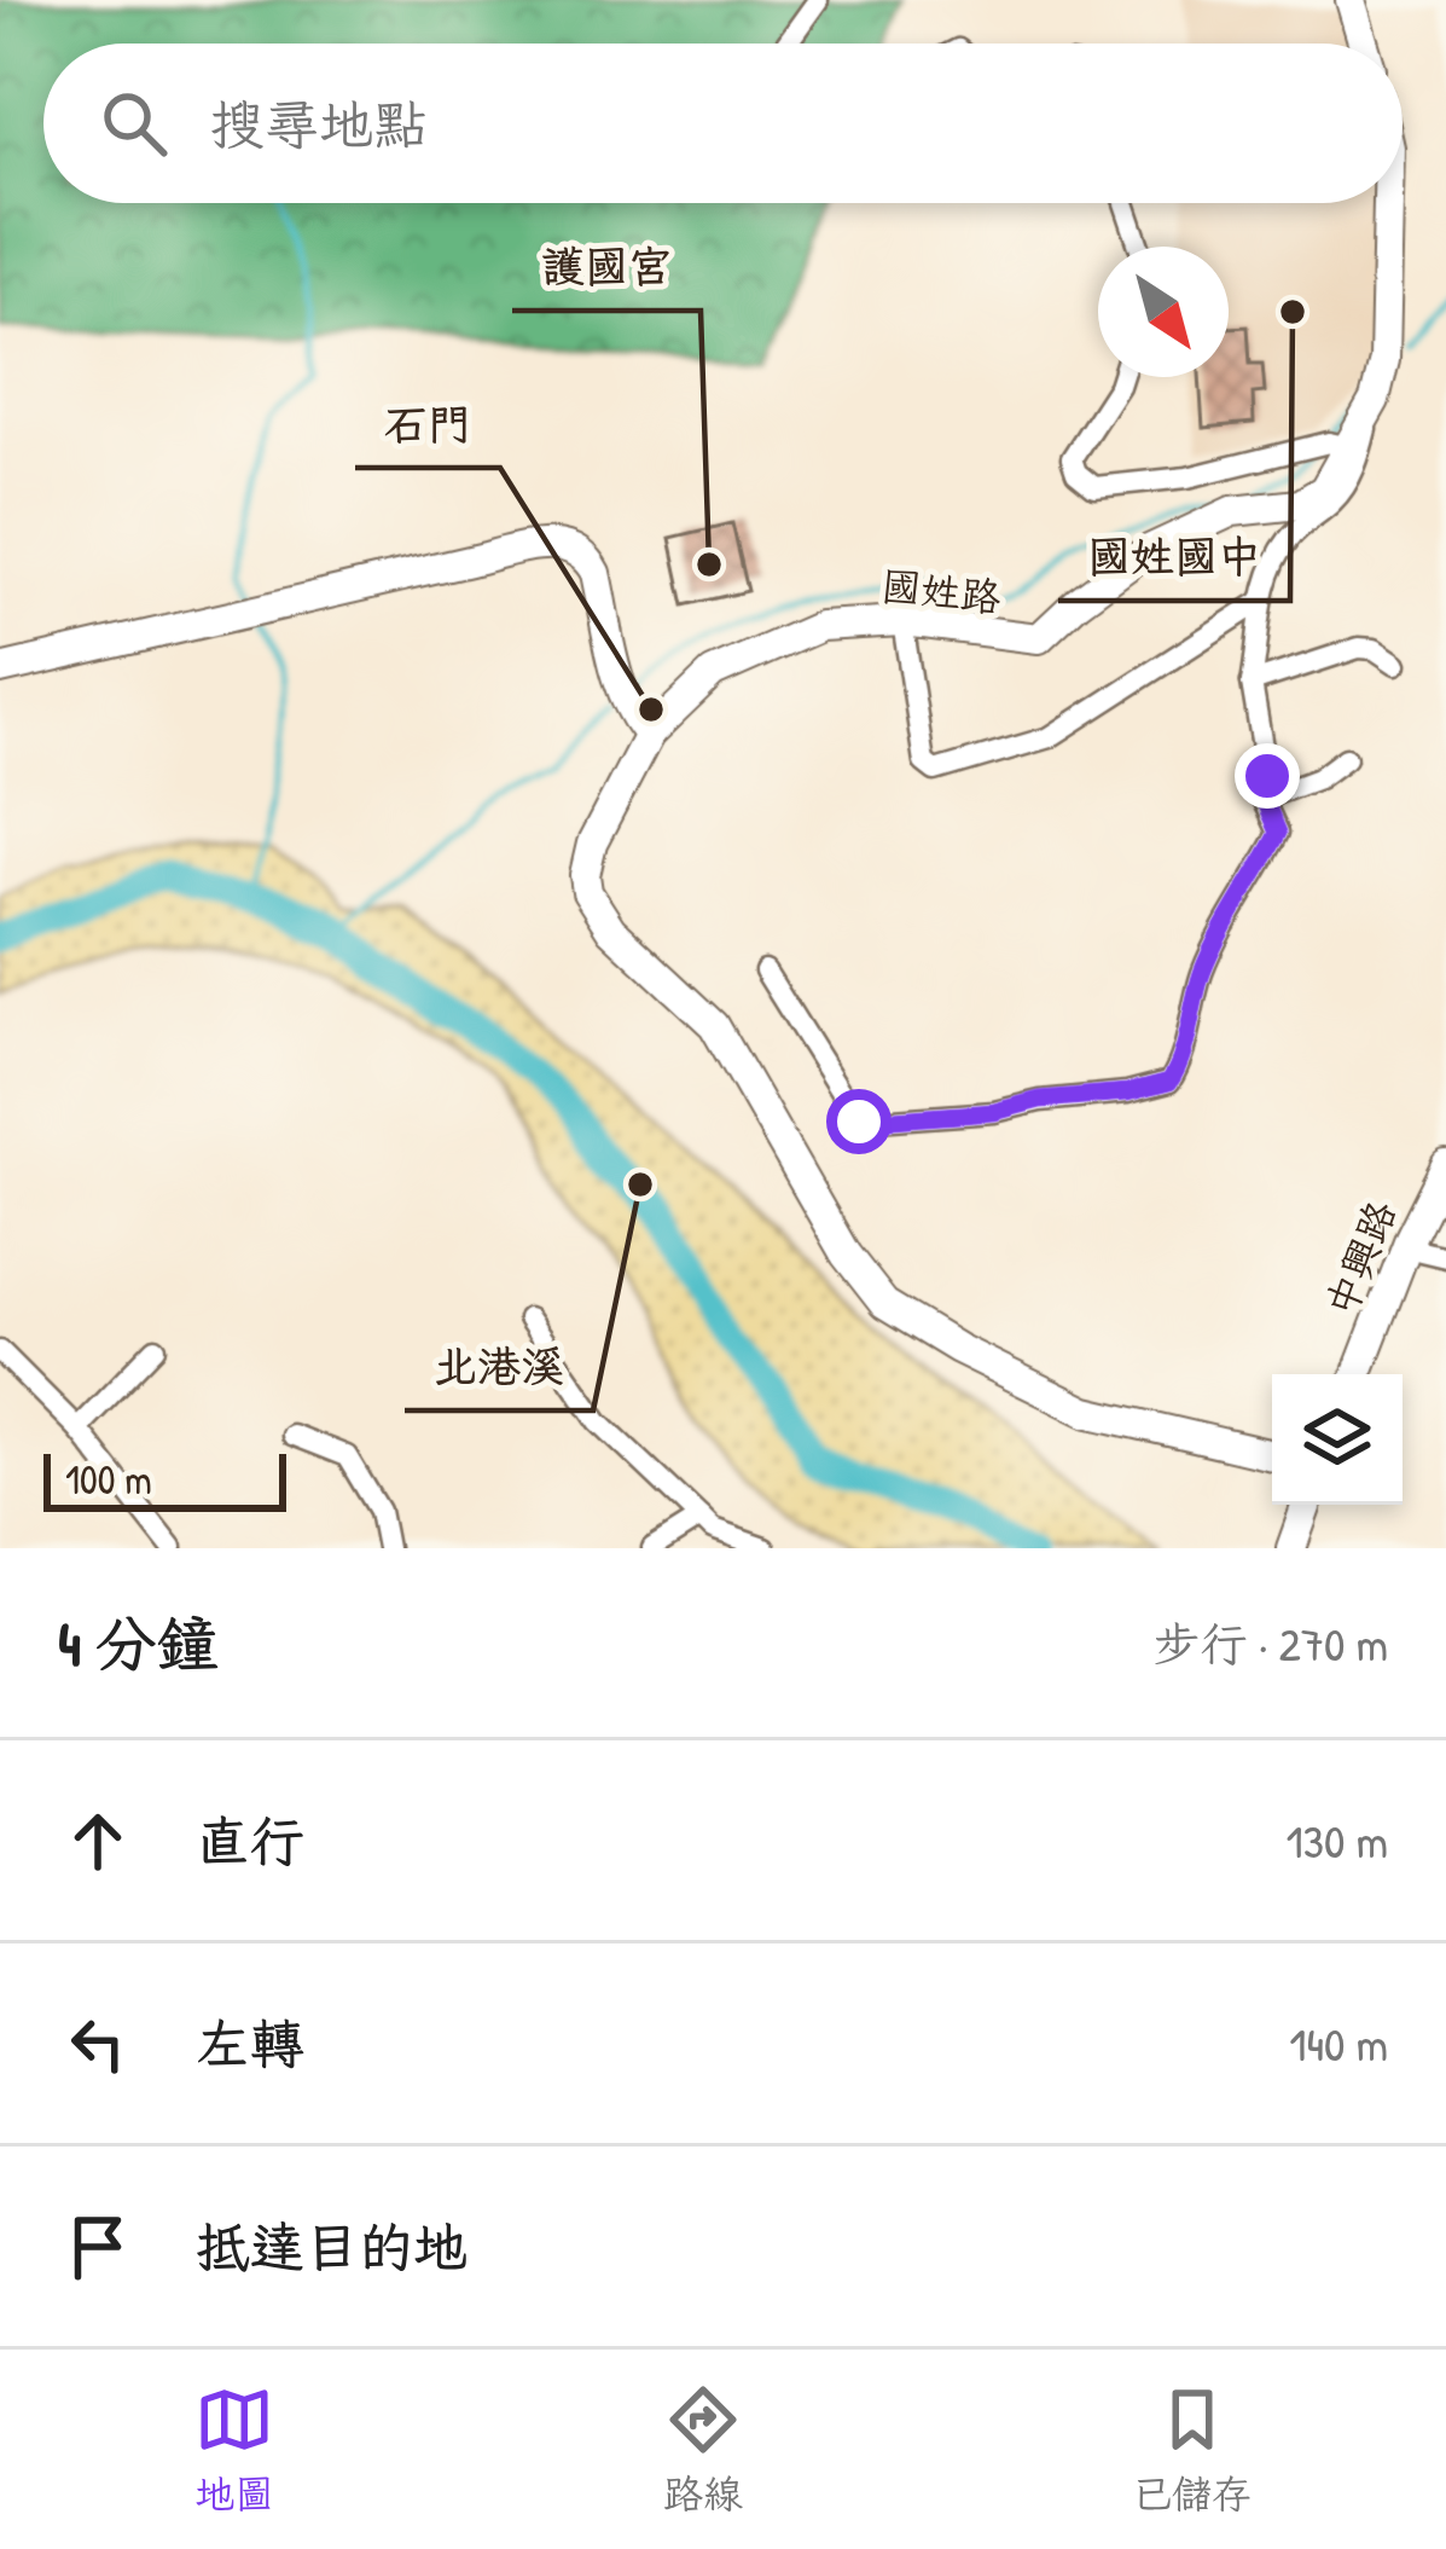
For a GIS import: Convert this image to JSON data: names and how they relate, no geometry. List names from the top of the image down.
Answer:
{
  "streets": {
    "street": ["國姓路", "中興路"]
  },
  "places": [
    "國姓國中",
    "護國宮",
    "石門",
    "北港溪"
  ],
  "scale_bar": "100 m",
  "north": "bottom right",
  "page": {
    "search": "搜尋地點",
    "scale": "100 m",
    "heading": ["4 分鐘", "步行 · 270 m"],
    "list": [
      ["直行", "130 m"],
      ["左轉", "140 m"],
      "抵達目的地"
    ],
    "nav": ["地圖", "路線", "已儲存"]
  }
}
